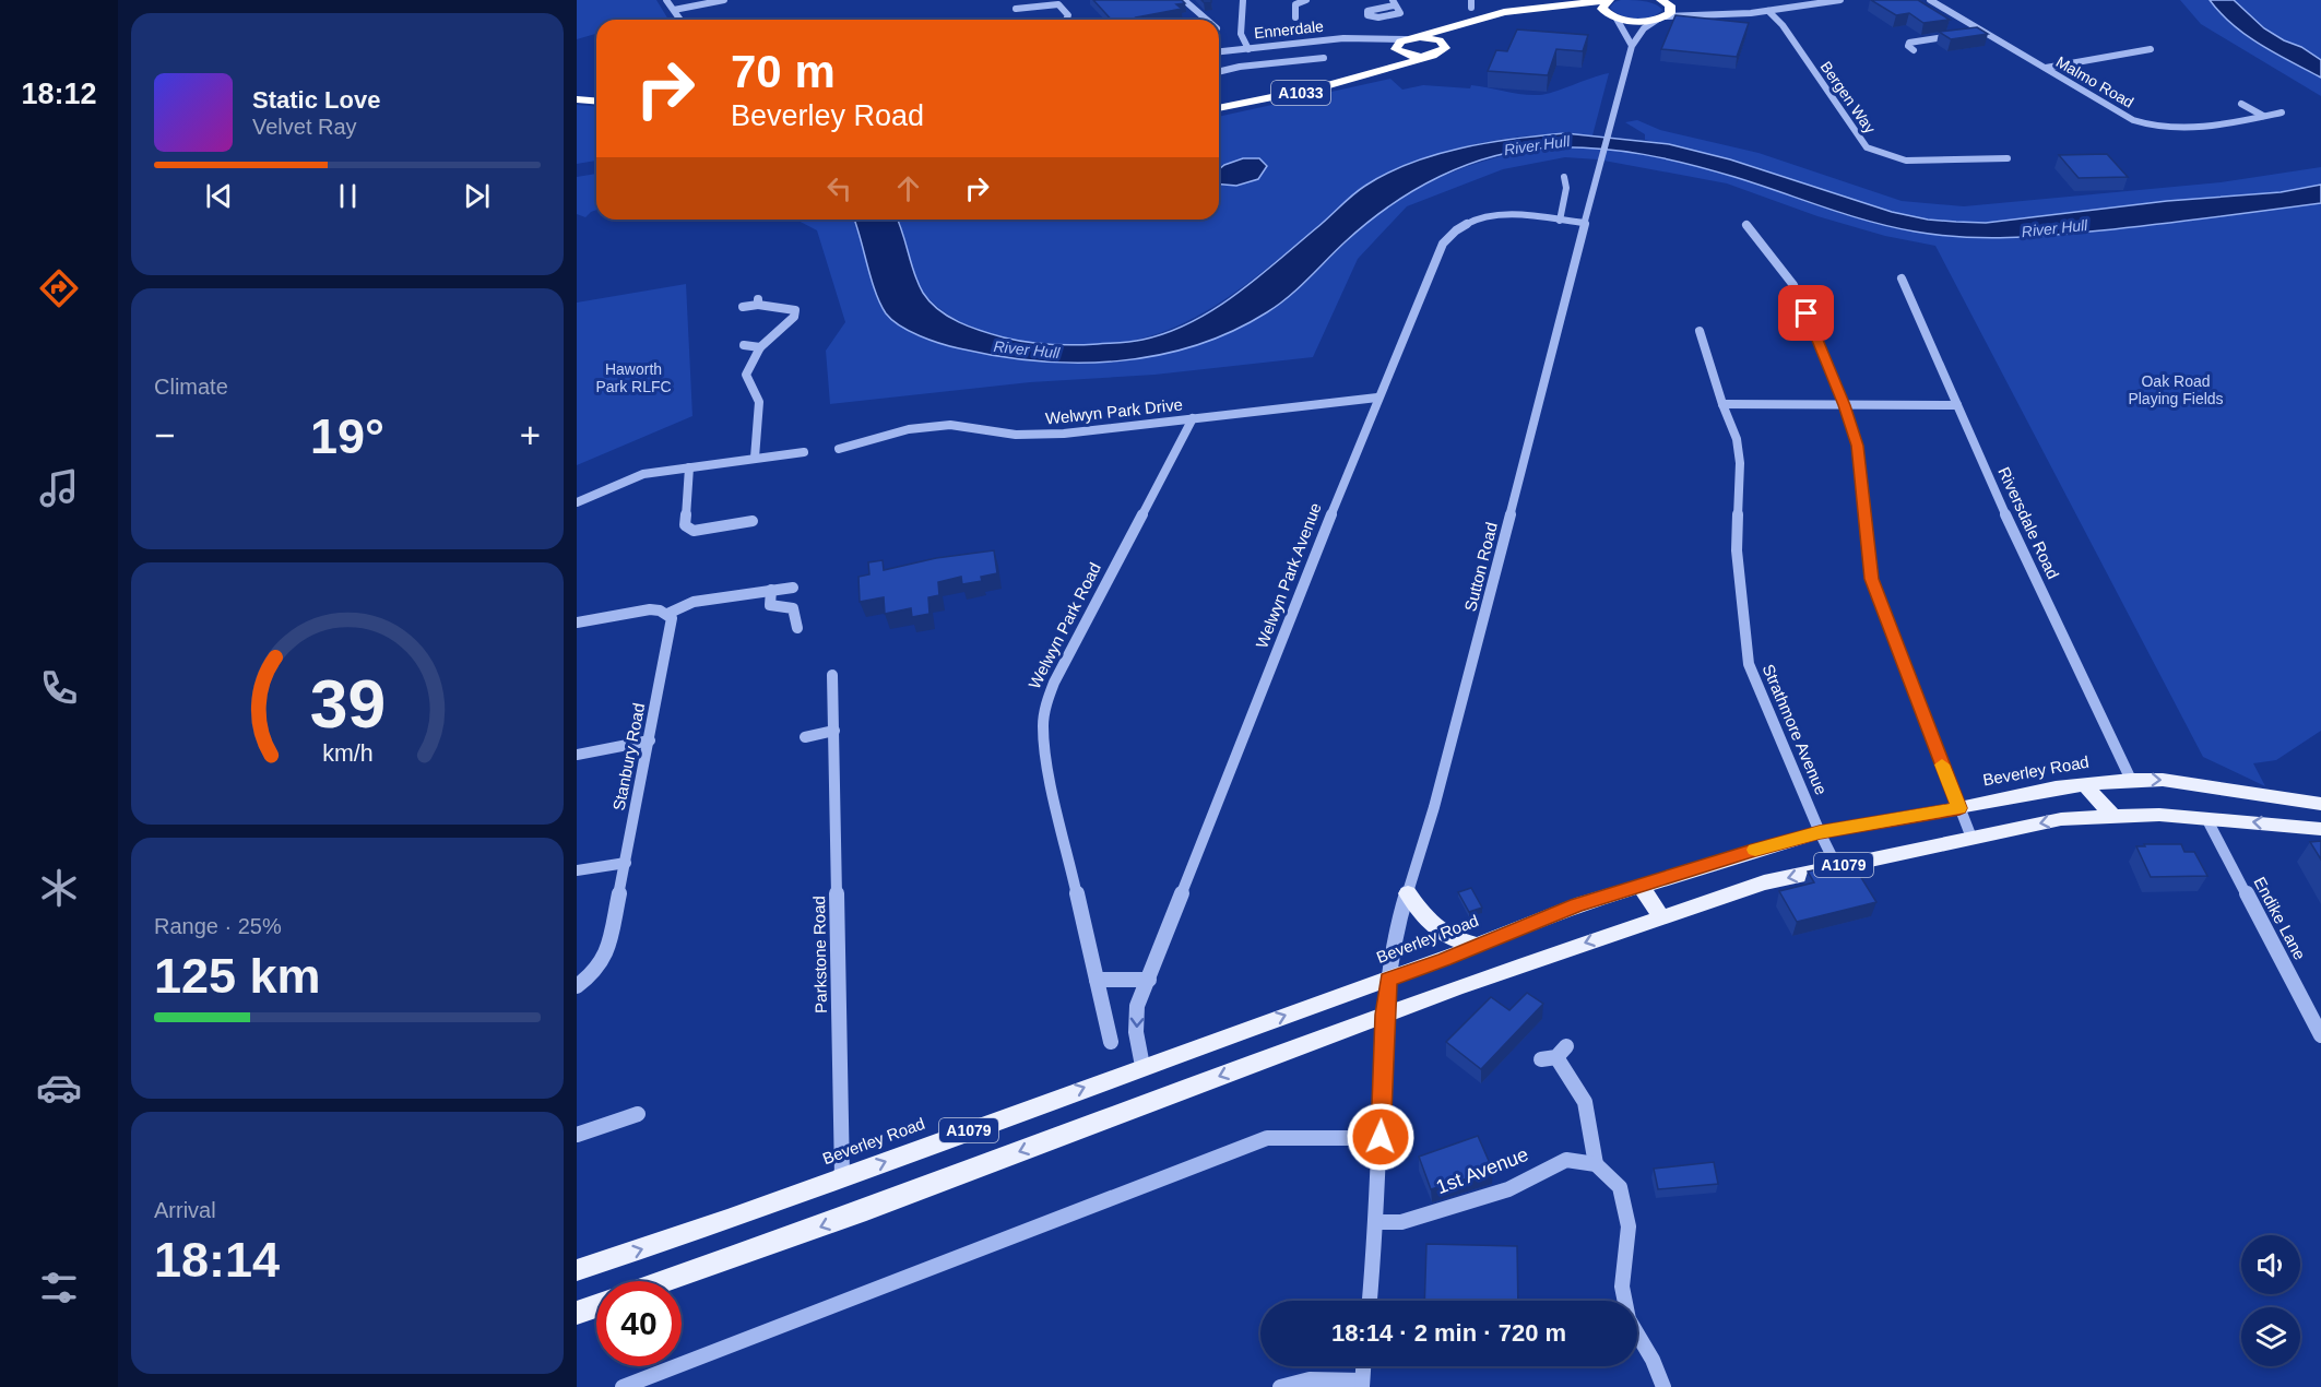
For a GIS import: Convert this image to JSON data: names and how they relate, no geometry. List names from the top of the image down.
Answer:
{
  "streets": {
    "highway": ["Ennerdale", "A1033"],
    "main road": ["Beverley Road", "A1079"],
    "street": [
      "Malmo Road",
      "Bergen Way",
      "Welwyn Park Drive",
      "Riversdale Road",
      "Sutton Road",
      "Welwyn Park Avenue",
      "Welwyn Park Road",
      "Strathmore Avenue",
      "Stanbury Road",
      "Endike Lane",
      "Parkstone Road",
      "1st Avenue"
    ]
  },
  "crossings": [
    ["Welwyn Park Drive", "Welwyn Park Avenue"],
    ["Welwyn Park Drive", "Welwyn Park Road"],
    ["Riversdale Road", "Beverley Road"],
    ["Sutton Road", "Welwyn Park Avenue"],
    ["Sutton Road", "Beverley Road"],
    ["Sutton Road", "A1079"],
    ["Sutton Road", "1st Avenue"],
    ["Welwyn Park Avenue", "Beverley Road"],
    ["Strathmore Avenue", "Beverley Road"],
    ["Strathmore Avenue", "A1079"],
    ["Beverley Road", "Parkstone Road"],
    ["A1079", "Endike Lane"]
  ],
  "water": ["River Hull"],
  "parks": ["Haworth Park RLFC", "Oak Road Playing Fields"],
  "page": {
    "tabs": "18:12",
    "turn": ["70 m", "Beverley Road"],
    "song": ["Static Love", "Velvet Ray"],
    "tile": [
      "Climate",
      ["Range · 25%", "125 km"],
      ["Arrival", "18:14"]
    ],
    "heat": ["−", "19°", "+"],
    "limit": "40",
    "trip": "18:14 · 2 min · 720 m",
    "gauge": ["39", "km/h"]
  }
}
